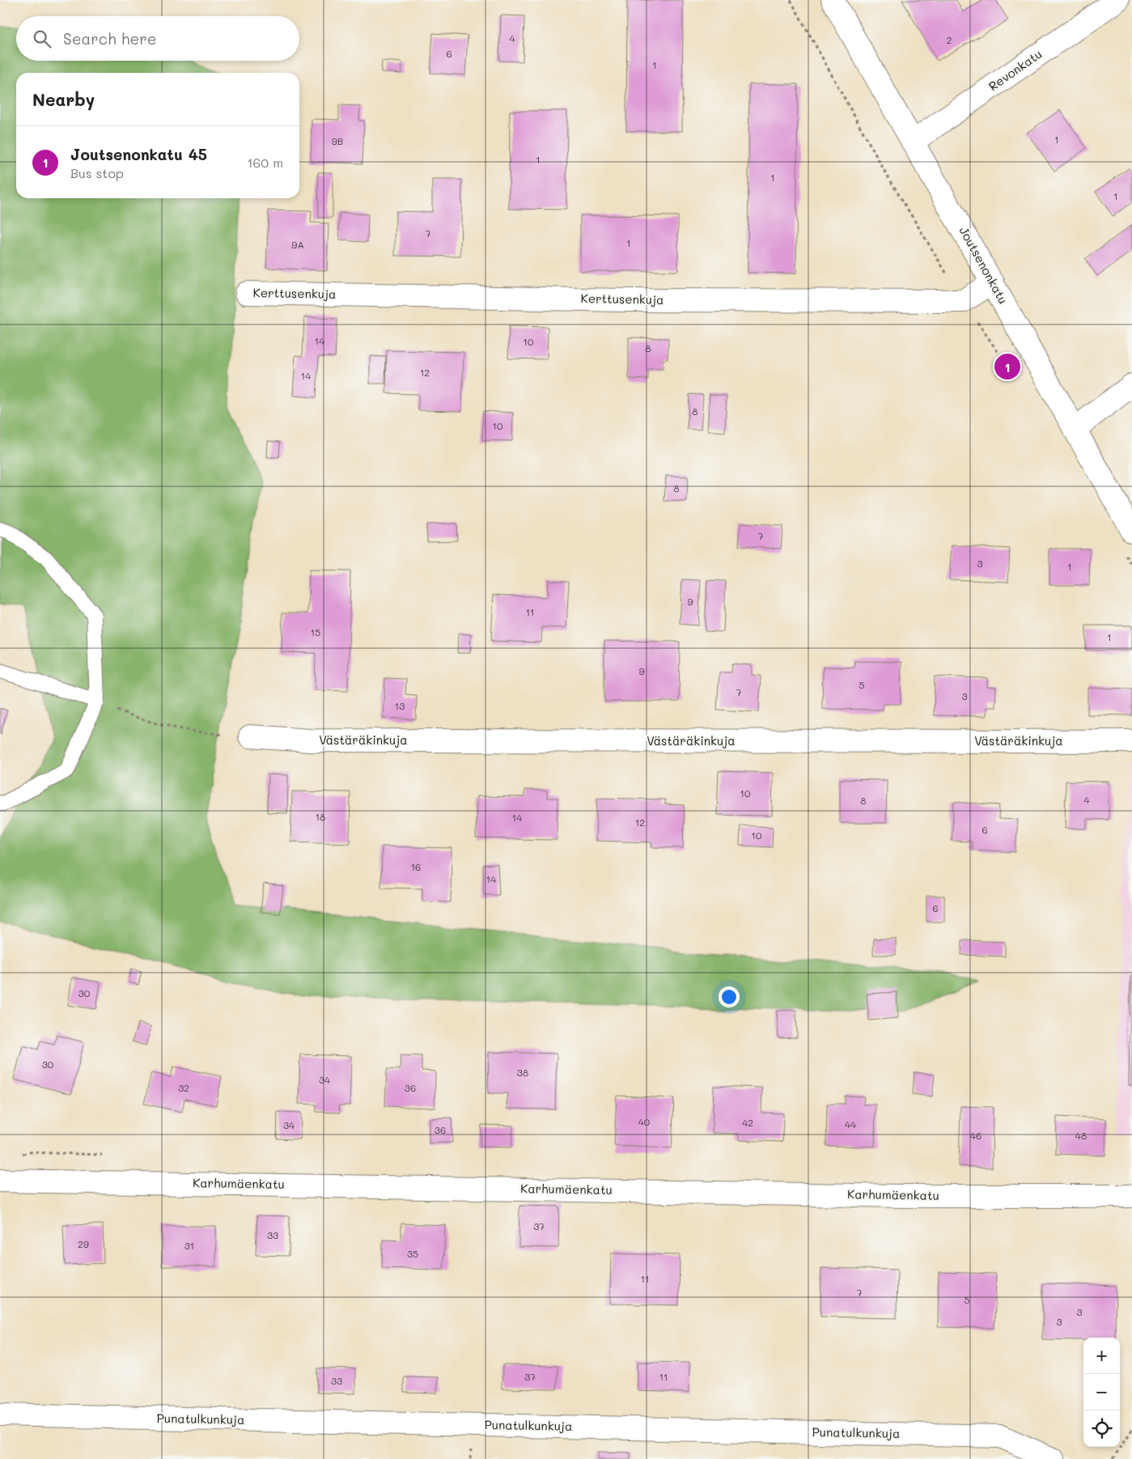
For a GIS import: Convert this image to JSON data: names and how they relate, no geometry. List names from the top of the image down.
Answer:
{
  "streets": {
    "street": [
      "Revonkatu",
      "Joutsenonkatu",
      "Kerttusenkuja",
      "Västäräkinkuja",
      "Karhumäenkatu",
      "Punatulkunkuja"
    ]
  },
  "crossings": [
    ["Revonkatu", "Joutsenonkatu"],
    ["Joutsenonkatu", "Kerttusenkuja"]
  ],
  "house_numbers": [
    "4",
    "2",
    "6",
    "1",
    "1",
    "9B",
    "1",
    "1",
    "1",
    "7",
    "1",
    "9A",
    "14",
    "10",
    "8",
    "12",
    "14",
    "8",
    "10",
    "8",
    "7",
    "3",
    "1",
    "9",
    "11",
    "15",
    "1",
    "9",
    "5",
    "7",
    "3",
    "13",
    "10",
    "4",
    "8",
    "18",
    "14",
    "12",
    "6",
    "10",
    "16",
    "14",
    "6",
    "30",
    "30",
    "38",
    "34",
    "32",
    "36",
    "40",
    "42",
    "44",
    "34",
    "36",
    "46",
    "48",
    "37",
    "33",
    "29",
    "31",
    "35",
    "11",
    "7",
    "5",
    "3",
    "3",
    "37",
    "11",
    "33"
  ],
  "page": {
    "search": "Search here",
    "heading": "Nearby",
    "list": [
      {
        "mark": "1",
        "name": "Joutsenonkatu 45",
        "note": "Bus stop",
        "value": "160 m"
      }
    ],
    "pins": "1",
    "map_buttons": ["+", "−"]
  }
}
